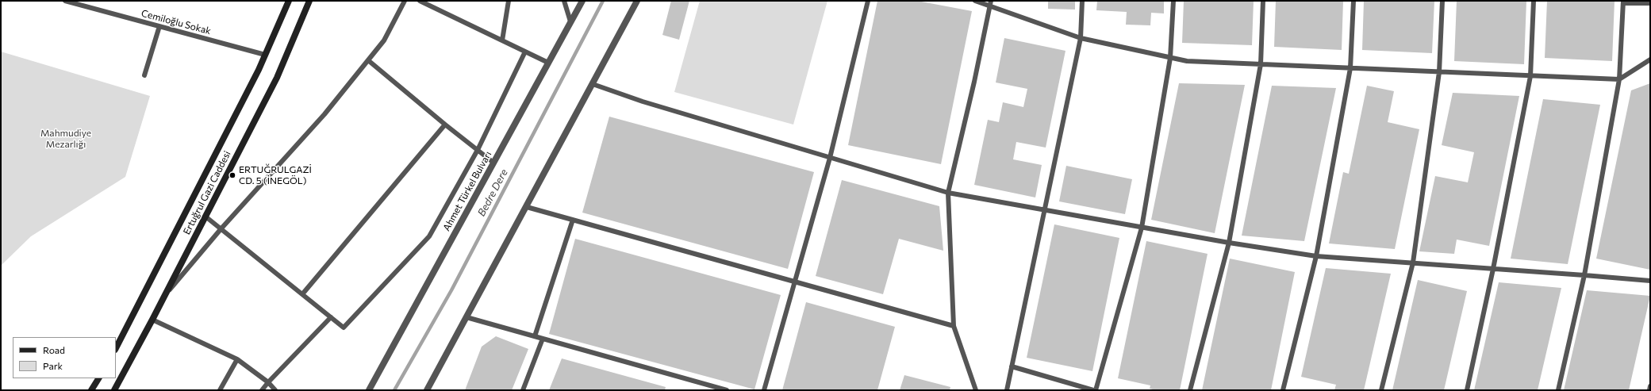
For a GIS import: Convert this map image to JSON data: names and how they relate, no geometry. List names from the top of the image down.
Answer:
{
  "streets": {
    "main road": ["Ertuğrul Gazi Caddesi"],
    "street": ["Ahmet Türkel Bulvarı"],
    "lane": ["Cemiloğlu Sokak"]
  },
  "crossings": [
    ["Cemiloğlu Sokak", "Ertuğrul Gazi Caddesi"]
  ],
  "water": ["Bedre Dere"],
  "parks": ["Mahmudiye Mezarlığı"],
  "places": ["ERTUĞRULGAZİ CD. 5 (İNEGÖL)"],
  "legend": ["Road", "Park"]
}
